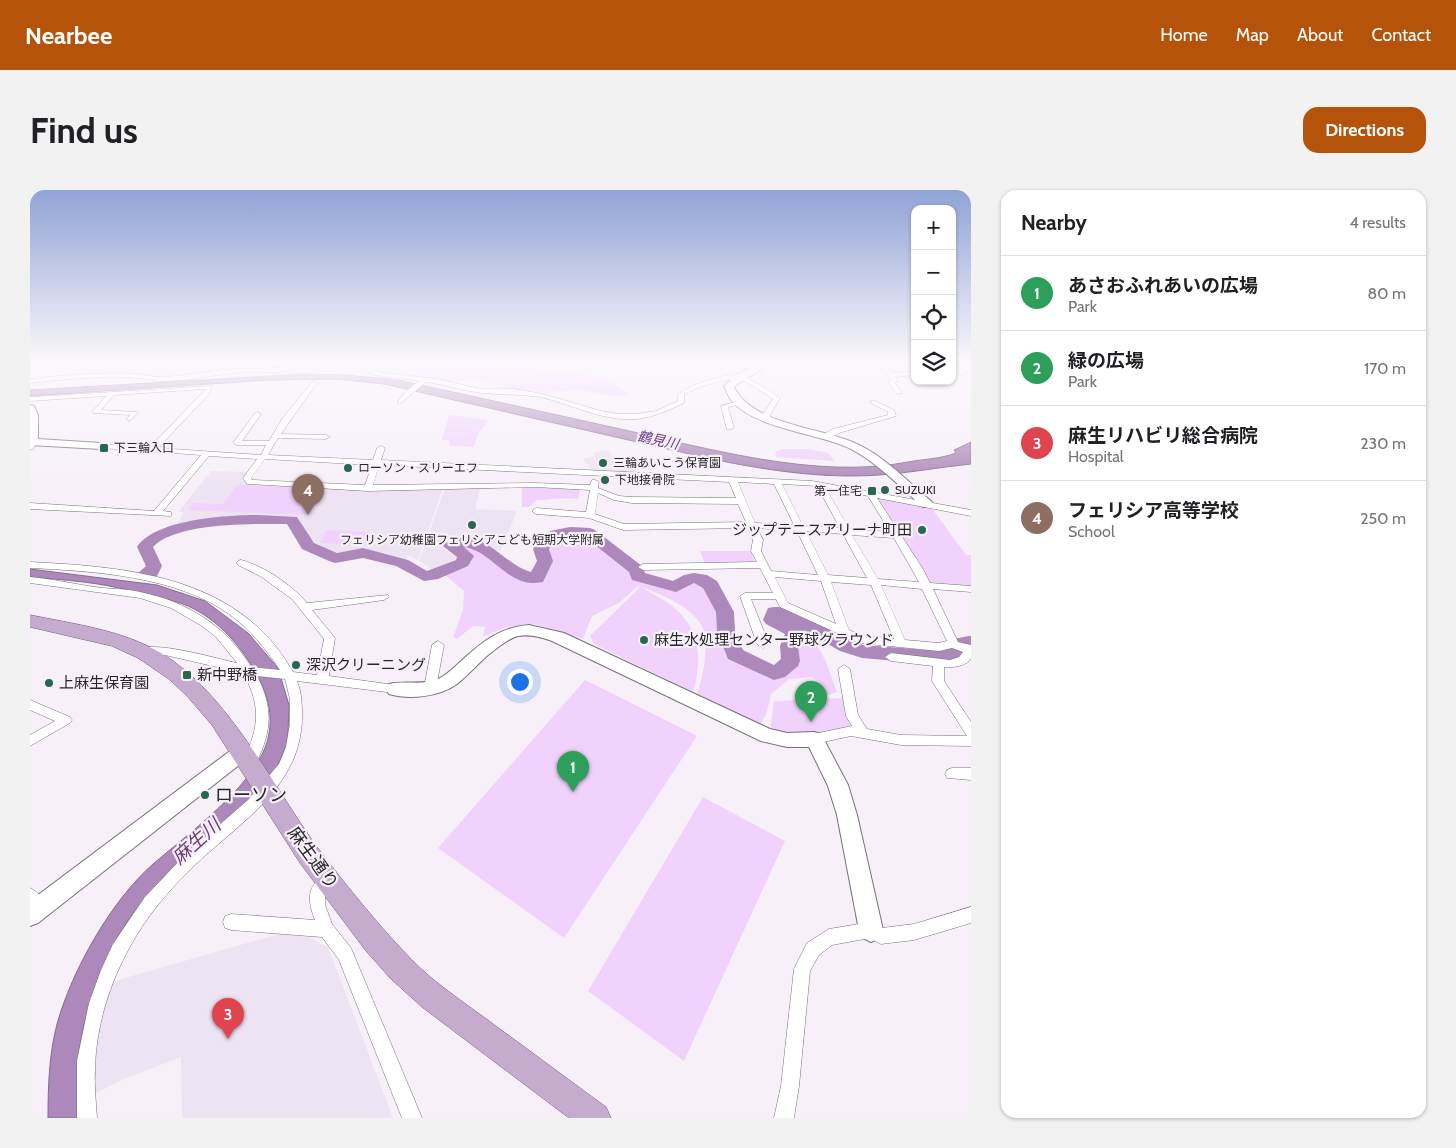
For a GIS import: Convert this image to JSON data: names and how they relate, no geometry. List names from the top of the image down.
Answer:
{
  "streets": {
    "main road": ["麻生通り"]
  },
  "water": ["鶴見川", "麻生川"],
  "places": {
    "transit": ["下三輪入口", "第一住宅", "新中野橋"],
    "other": [
      "三輪あいこう保育園",
      "ローソン・スリーエフ",
      "下地接骨院",
      "SUZUKI",
      "フェリシア幼稚園フェリシアこども短期大学附属",
      "ジップテニスアリーナ町田",
      "麻生水処理センター野球グラウンド",
      "深沢クリーニング",
      "上麻生保育園",
      "ローソン"
    ]
  },
  "page": {
    "header": "Nearbee",
    "nav": [
      "Home",
      "Map",
      "About",
      "Contact"
    ],
    "buttons": "Directions",
    "title": "Find us",
    "heading": ["Nearby", "4 results"],
    "map_buttons": ["+", "−"],
    "list": [
      {
        "mark": "1",
        "name": "あさおふれあいの広場",
        "note": "Park",
        "value": "80 m"
      },
      {
        "mark": "2",
        "name": "緑の広場",
        "note": "Park",
        "value": "170 m"
      },
      {
        "mark": "3",
        "name": "麻生リハビリ総合病院",
        "note": "Hospital",
        "value": "230 m"
      },
      {
        "mark": "4",
        "name": "フェリシア高等学校",
        "note": "School",
        "value": "250 m"
      }
    ],
    "pins": [
      "4",
      "2",
      "1",
      "3"
    ]
  }
}
